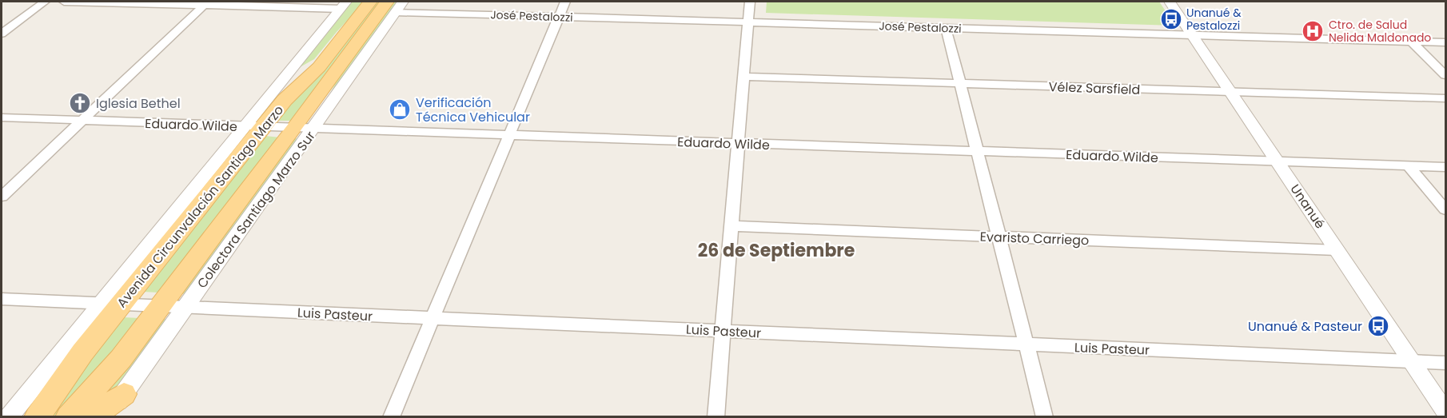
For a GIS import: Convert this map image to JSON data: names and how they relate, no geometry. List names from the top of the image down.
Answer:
{
  "streets": {
    "main road": ["Avenida Circunvalación Santiago Marzo"],
    "street": [
      "José Pestalozzi",
      "Vélez Sarsfield",
      "Eduardo Wilde",
      "Unanué",
      "Colectora Santiago Marzo Sur",
      "Evaristo Carriego",
      "Luis Pasteur"
    ]
  },
  "crossings": [
    ["José Pestalozzi", "Avenida Circunvalación Santiago Marzo"],
    ["José Pestalozzi", "Unanué"],
    ["Vélez Sarsfield", "Unanué"],
    ["Eduardo Wilde", "Avenida Circunvalación Santiago Marzo"],
    ["Eduardo Wilde", "Unanué"],
    ["Eduardo Wilde", "Colectora Santiago Marzo Sur"],
    ["Avenida Circunvalación Santiago Marzo", "Colectora Santiago Marzo Sur"],
    ["Avenida Circunvalación Santiago Marzo", "Luis Pasteur"],
    ["Unanué", "Evaristo Carriego"],
    ["Unanué", "Luis Pasteur"],
    ["Colectora Santiago Marzo Sur", "Luis Pasteur"]
  ],
  "districts": ["26 de Septiembre"],
  "places": {
    "bus stop": ["Unanué & Pestalozzi", "Unanué & Pasteur"],
    "hospital": ["Ctro. de Salud Nelida Maldonado"],
    "church": ["Iglesia Bethel"],
    "shop": ["Verificación Técnica Vehicular"]
  }
}
